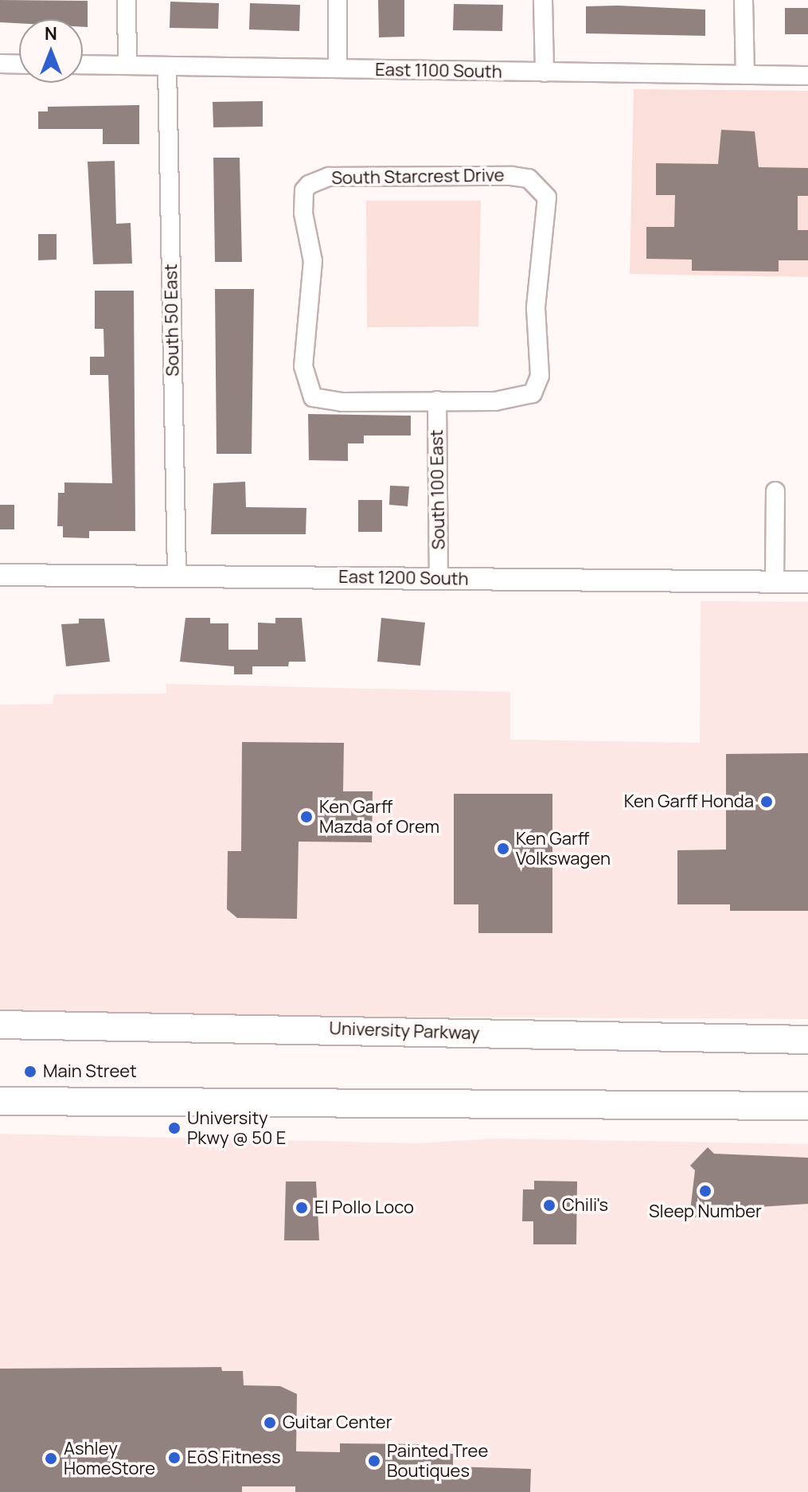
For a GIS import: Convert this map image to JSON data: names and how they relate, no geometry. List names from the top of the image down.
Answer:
{
  "streets": {
    "main road": ["University Parkway"],
    "street": [
      "East 1100 South",
      "South Starcrest Drive",
      "South 50 East",
      "South 100 East",
      "East 1200 South"
    ]
  },
  "crossings": [
    ["East 1100 South", "South 50 East"],
    ["South Starcrest Drive", "South 100 East"],
    ["South 50 East", "East 1200 South"],
    ["South 100 East", "East 1200 South"]
  ],
  "places": [
    "Ken Garff Honda",
    "Ken Garff Mazda of Orem",
    "Ken Garff Volkswagen",
    "Main Street",
    "University Pkwy @ 50 E",
    "Sleep Number",
    "Chili's",
    "El Pollo Loco",
    "Guitar Center",
    "EōS Fitness",
    "Ashley HomeStore",
    "Painted Tree Boutiques"
  ],
  "north": "top"
}
